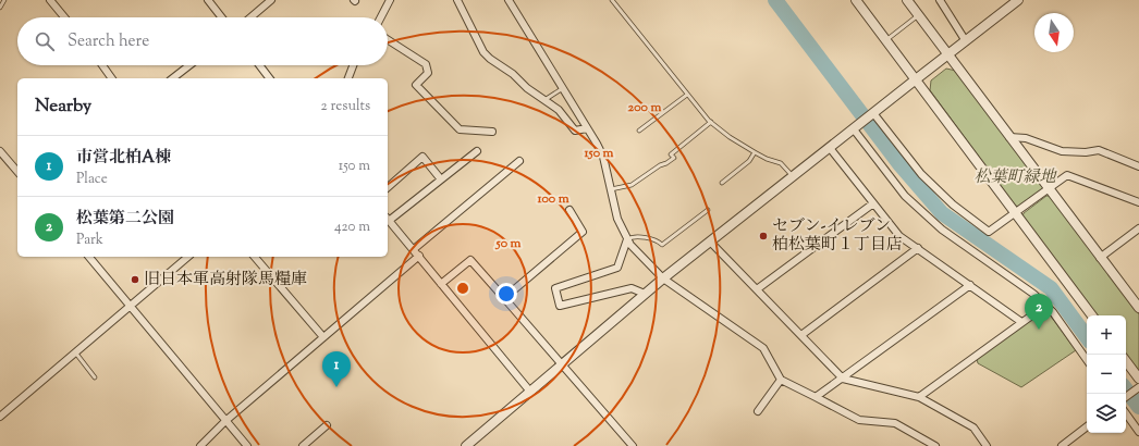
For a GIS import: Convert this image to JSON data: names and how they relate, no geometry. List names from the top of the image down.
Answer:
{
  "parks": ["松葉町緑地"],
  "places": ["セブン-イレブン 柏松葉町１丁目店", "旧日本軍高射隊馬糧庫"],
  "north": "bottom",
  "page": {
    "search": "Search here",
    "heading": ["Nearby", "2 results"],
    "list": [
      {
        "mark": "1",
        "name": "市営北柏A棟",
        "note": "Place",
        "value": "150 m"
      },
      {
        "mark": "2",
        "name": "松葉第二公園",
        "note": "Park",
        "value": "420 m"
      }
    ],
    "pins": ["2", "1"],
    "map_buttons": ["+", "−"]
  },
  "rings": [
    "200 m",
    "150 m",
    "100 m",
    "50 m"
  ]
}
